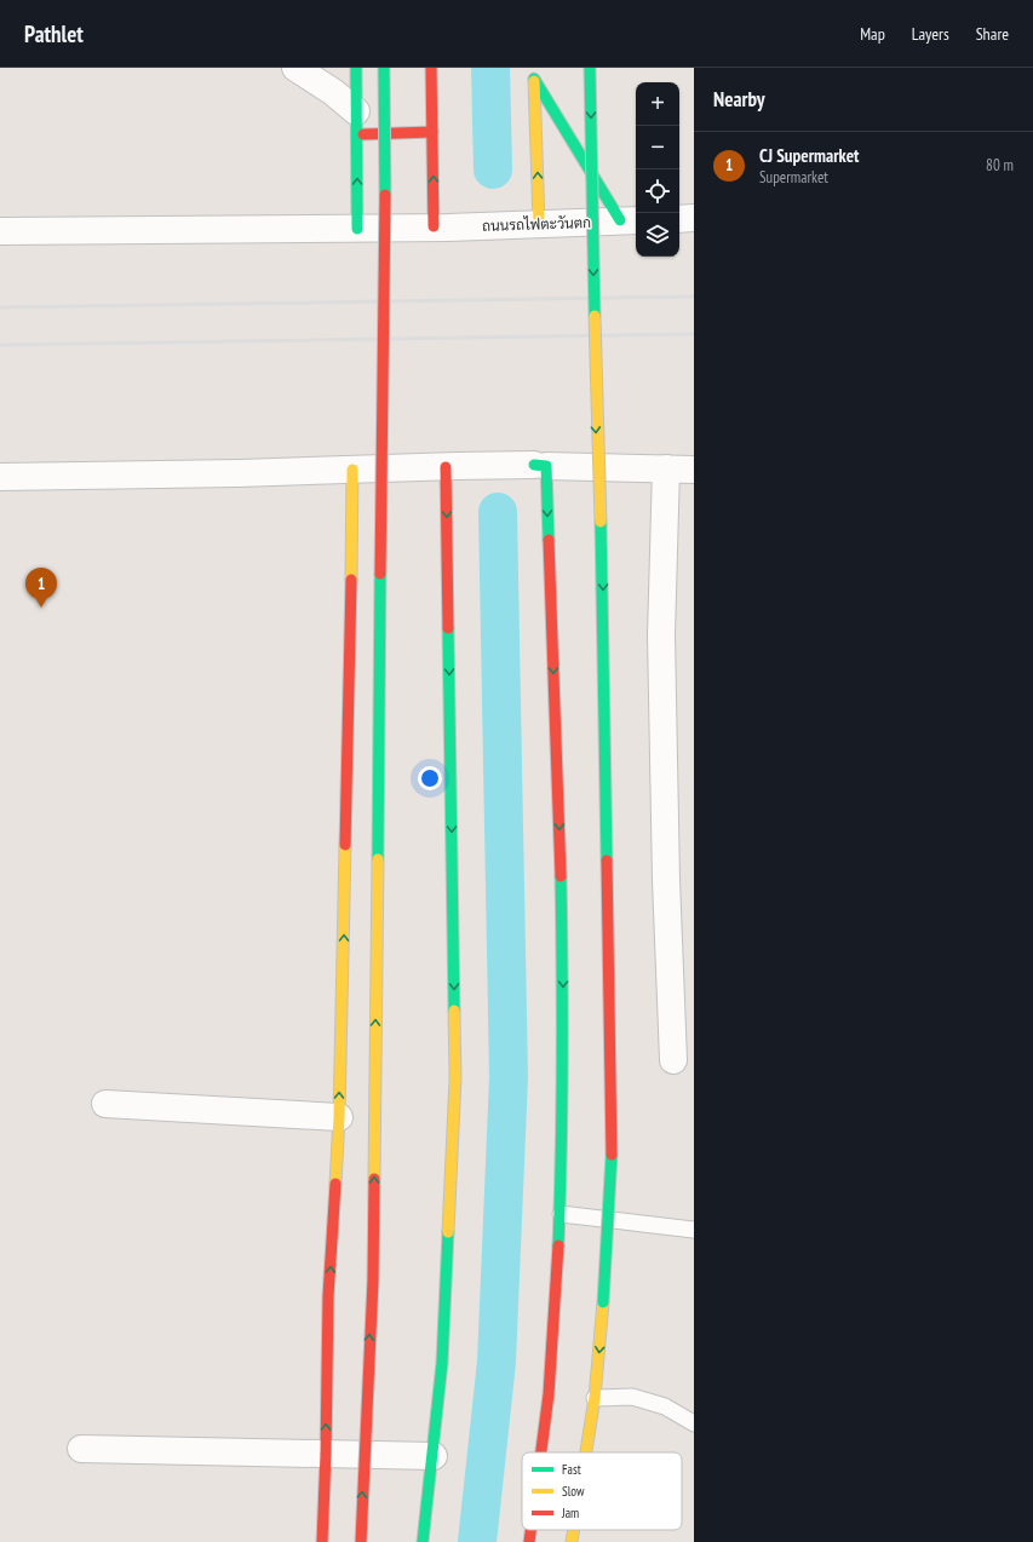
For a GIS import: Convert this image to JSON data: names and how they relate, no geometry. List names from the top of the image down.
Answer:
{
  "streets": {
    "street": ["ถนนรถไฟตะวันตก"]
  },
  "legend": ["Fast", "Slow", "Jam"],
  "page": {
    "header": "Pathlet",
    "nav": ["Map", "Layers", "Share"],
    "heading": "Nearby",
    "map_buttons": ["+", "−"],
    "list": [
      {
        "mark": "1",
        "name": "CJ Supermarket",
        "note": "Supermarket",
        "value": "80 m"
      }
    ],
    "pins": "1"
  }
}
